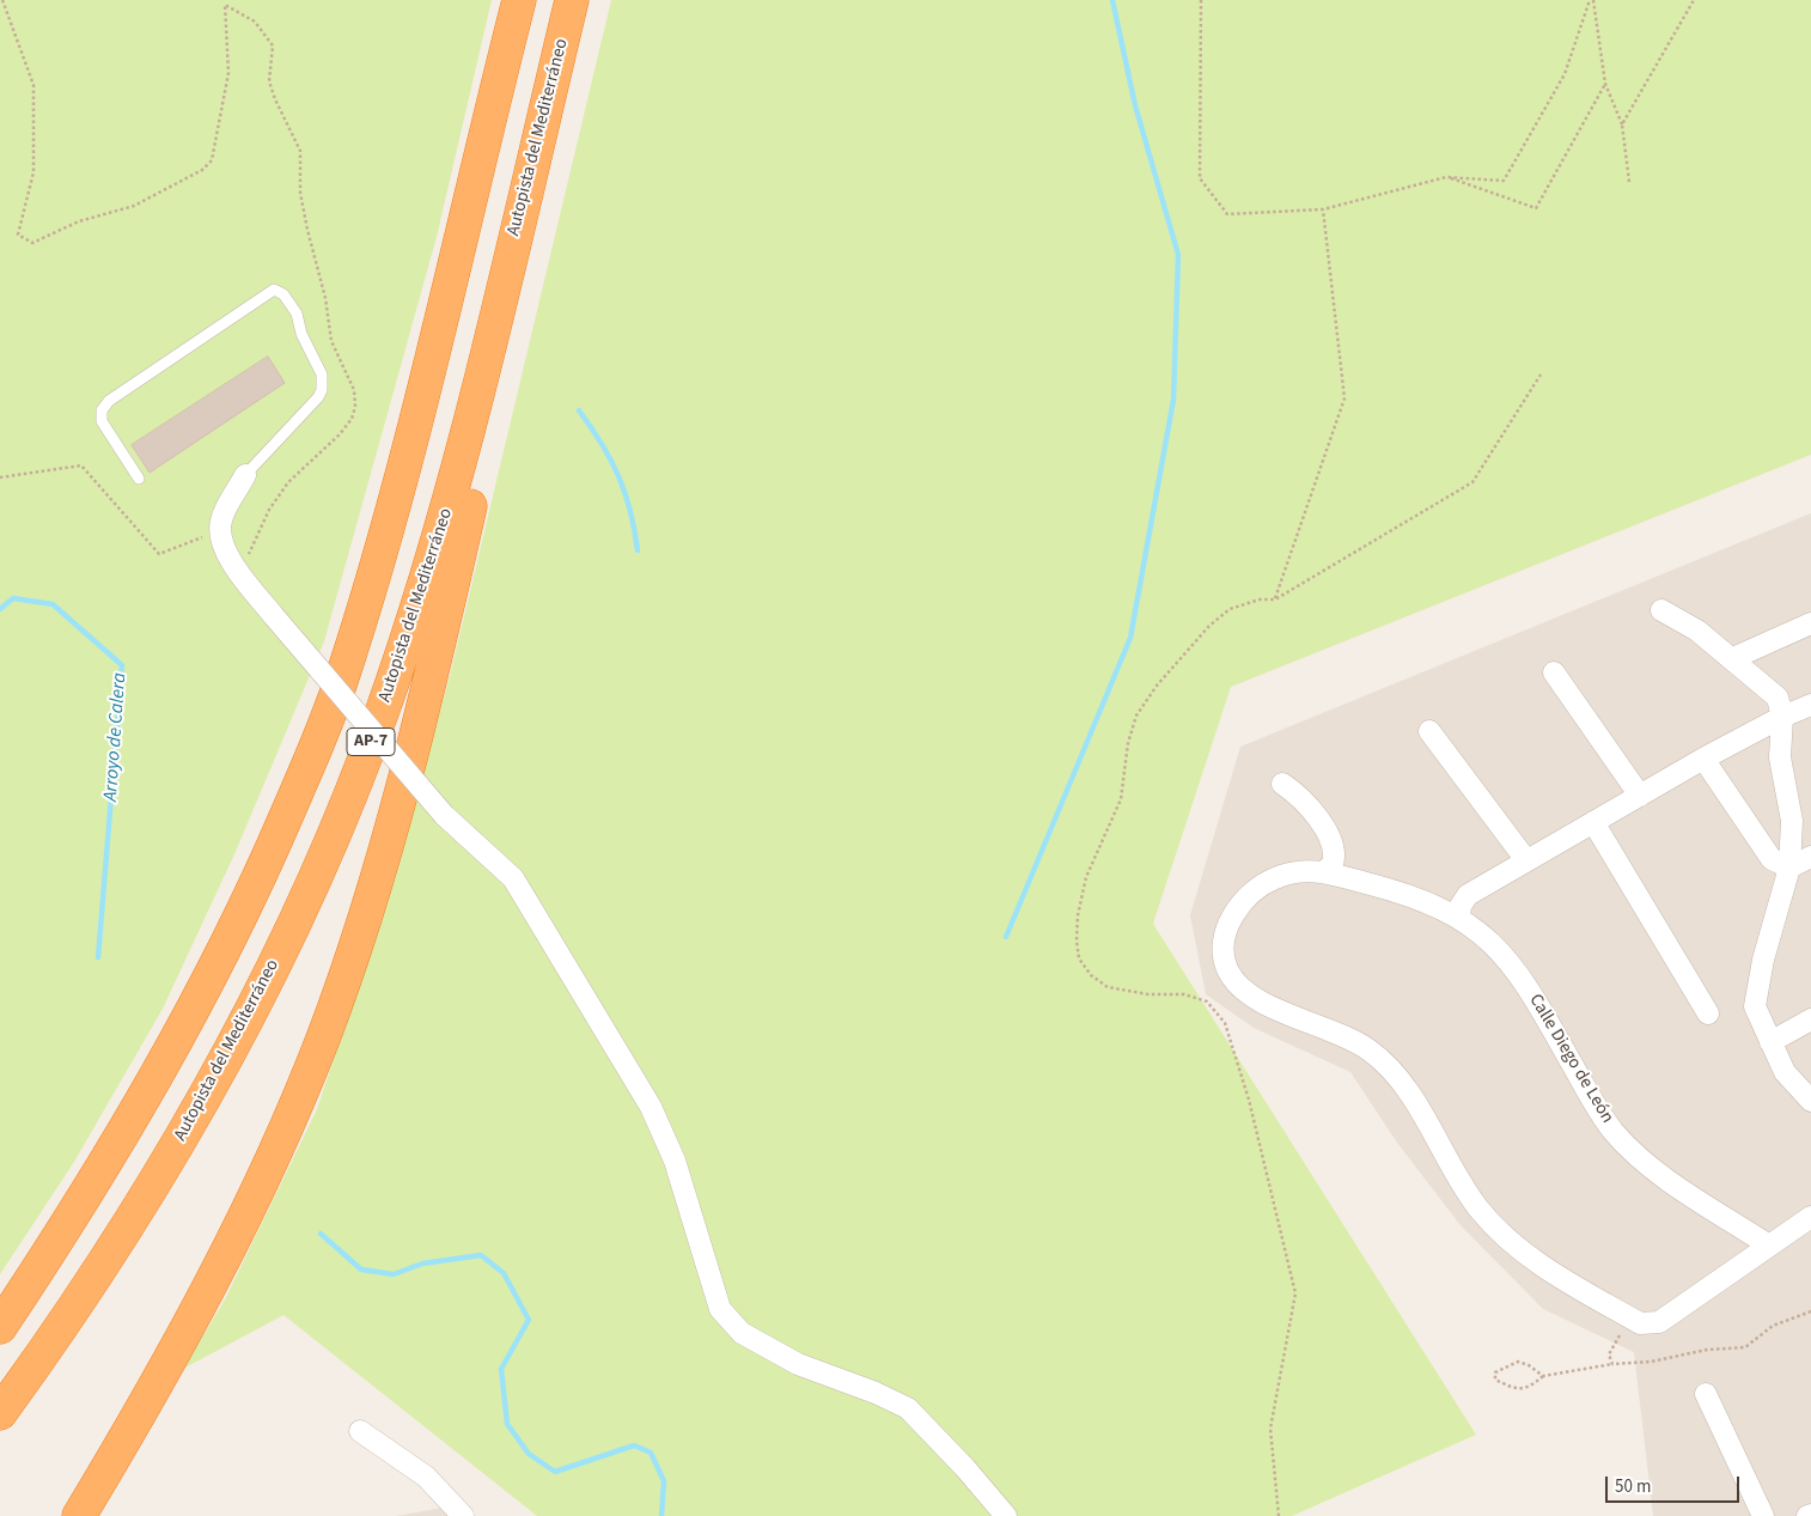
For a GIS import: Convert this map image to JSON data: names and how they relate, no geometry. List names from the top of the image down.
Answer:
{
  "streets": {
    "highway": ["Autopista del Mediterráneo", "AP-7"],
    "street": ["Calle Diego de León"]
  },
  "water": ["Arroyo de Calera"],
  "scale_bar": "50 m"
}
